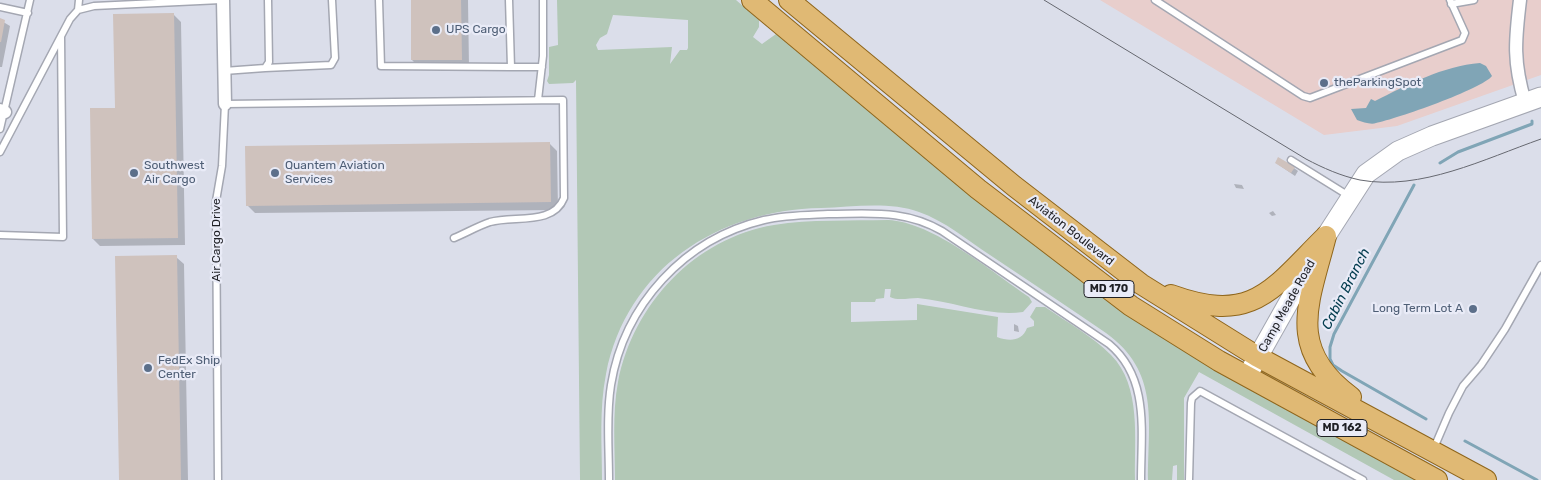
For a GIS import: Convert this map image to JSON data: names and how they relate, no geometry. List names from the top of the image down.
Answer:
{
  "streets": {
    "main road": [
      "Aviation Boulevard",
      "MD 170",
      "Camp Meade Road",
      "MD 162"
    ],
    "street": ["Air Cargo Drive"]
  },
  "crossings": [
    ["Aviation Boulevard", "MD 170"],
    ["Aviation Boulevard", "Camp Meade Road"],
    ["MD 170", "Camp Meade Road"]
  ],
  "water": ["Cabin Branch"],
  "places": [
    "UPS Cargo",
    "theParkingSpot",
    "Southwest Air Cargo",
    "Quantem Aviation Services",
    "Long Term Lot A",
    "FedEx Ship Center"
  ]
}
